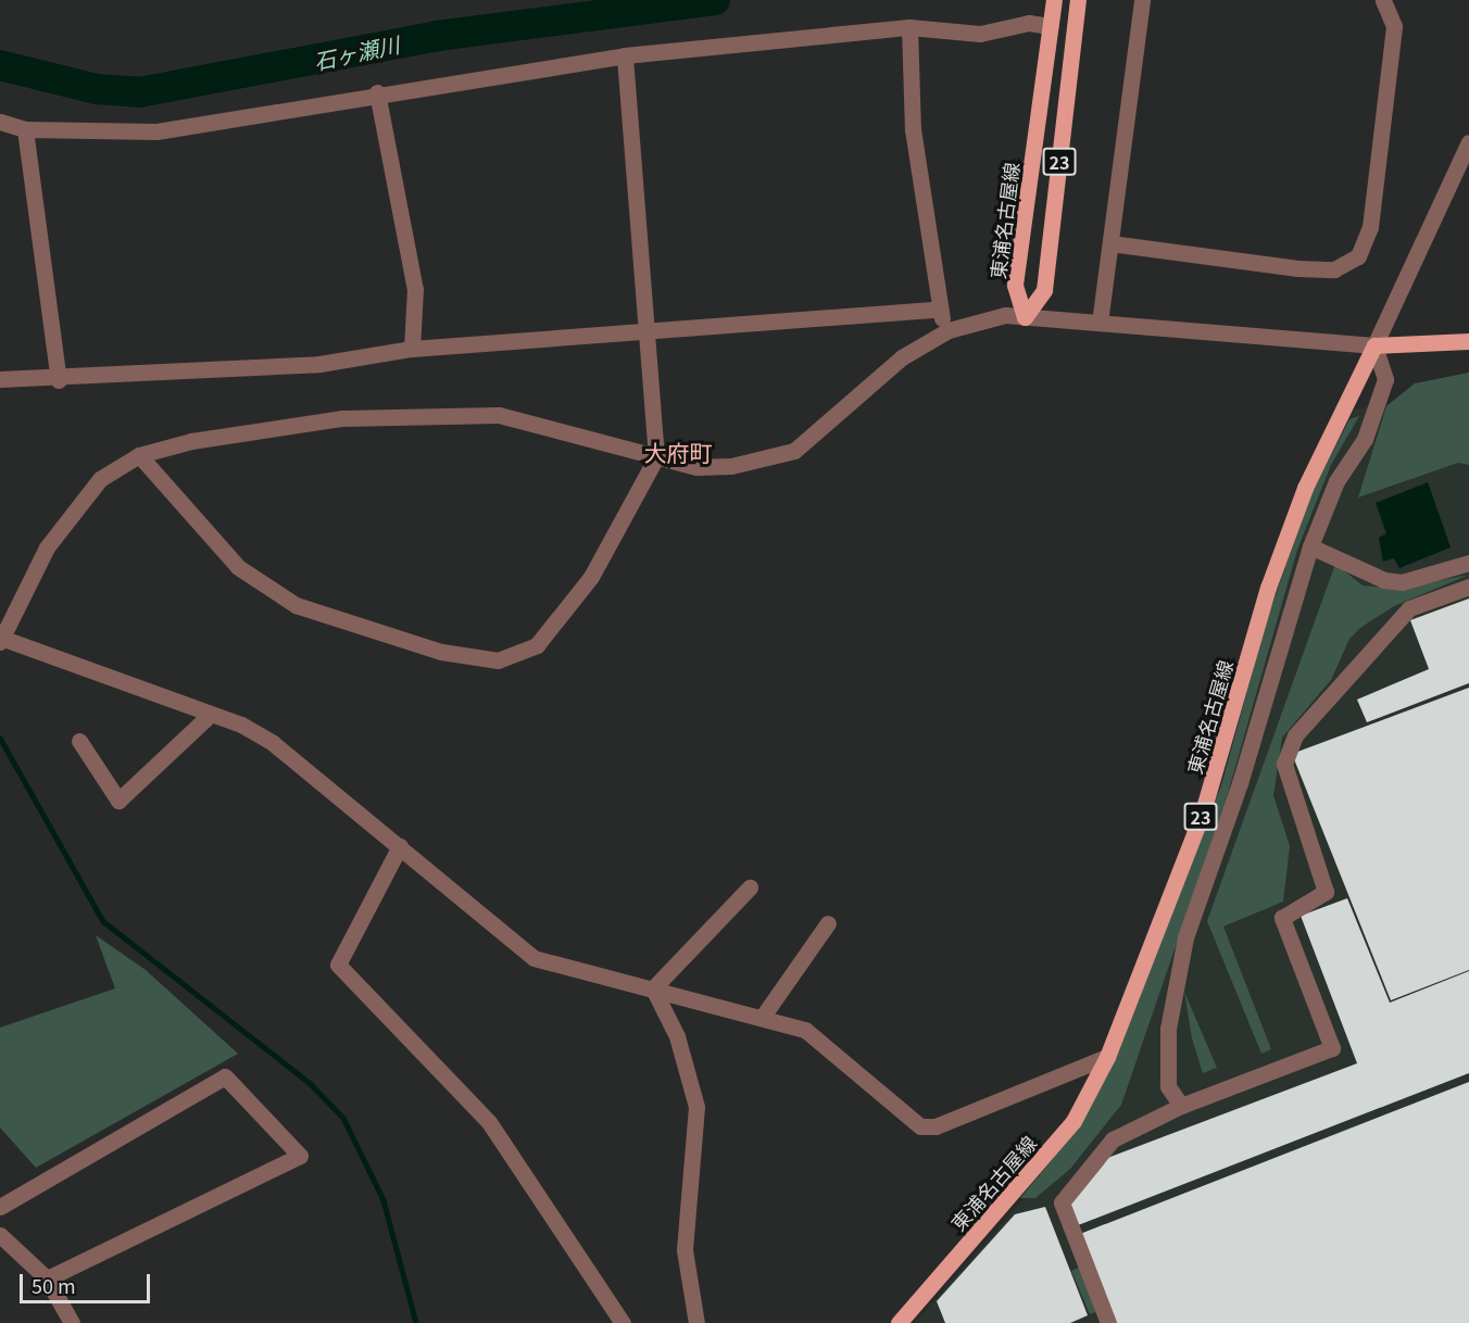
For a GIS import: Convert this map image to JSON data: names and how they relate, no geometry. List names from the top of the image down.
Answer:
{
  "streets": {
    "main road": ["23", "東浦名古屋線"]
  },
  "crossings": [
    ["23", "東浦名古屋線"]
  ],
  "districts": ["大府町"],
  "water": ["石ヶ瀬川"],
  "scale_bar": "50 m"
}
